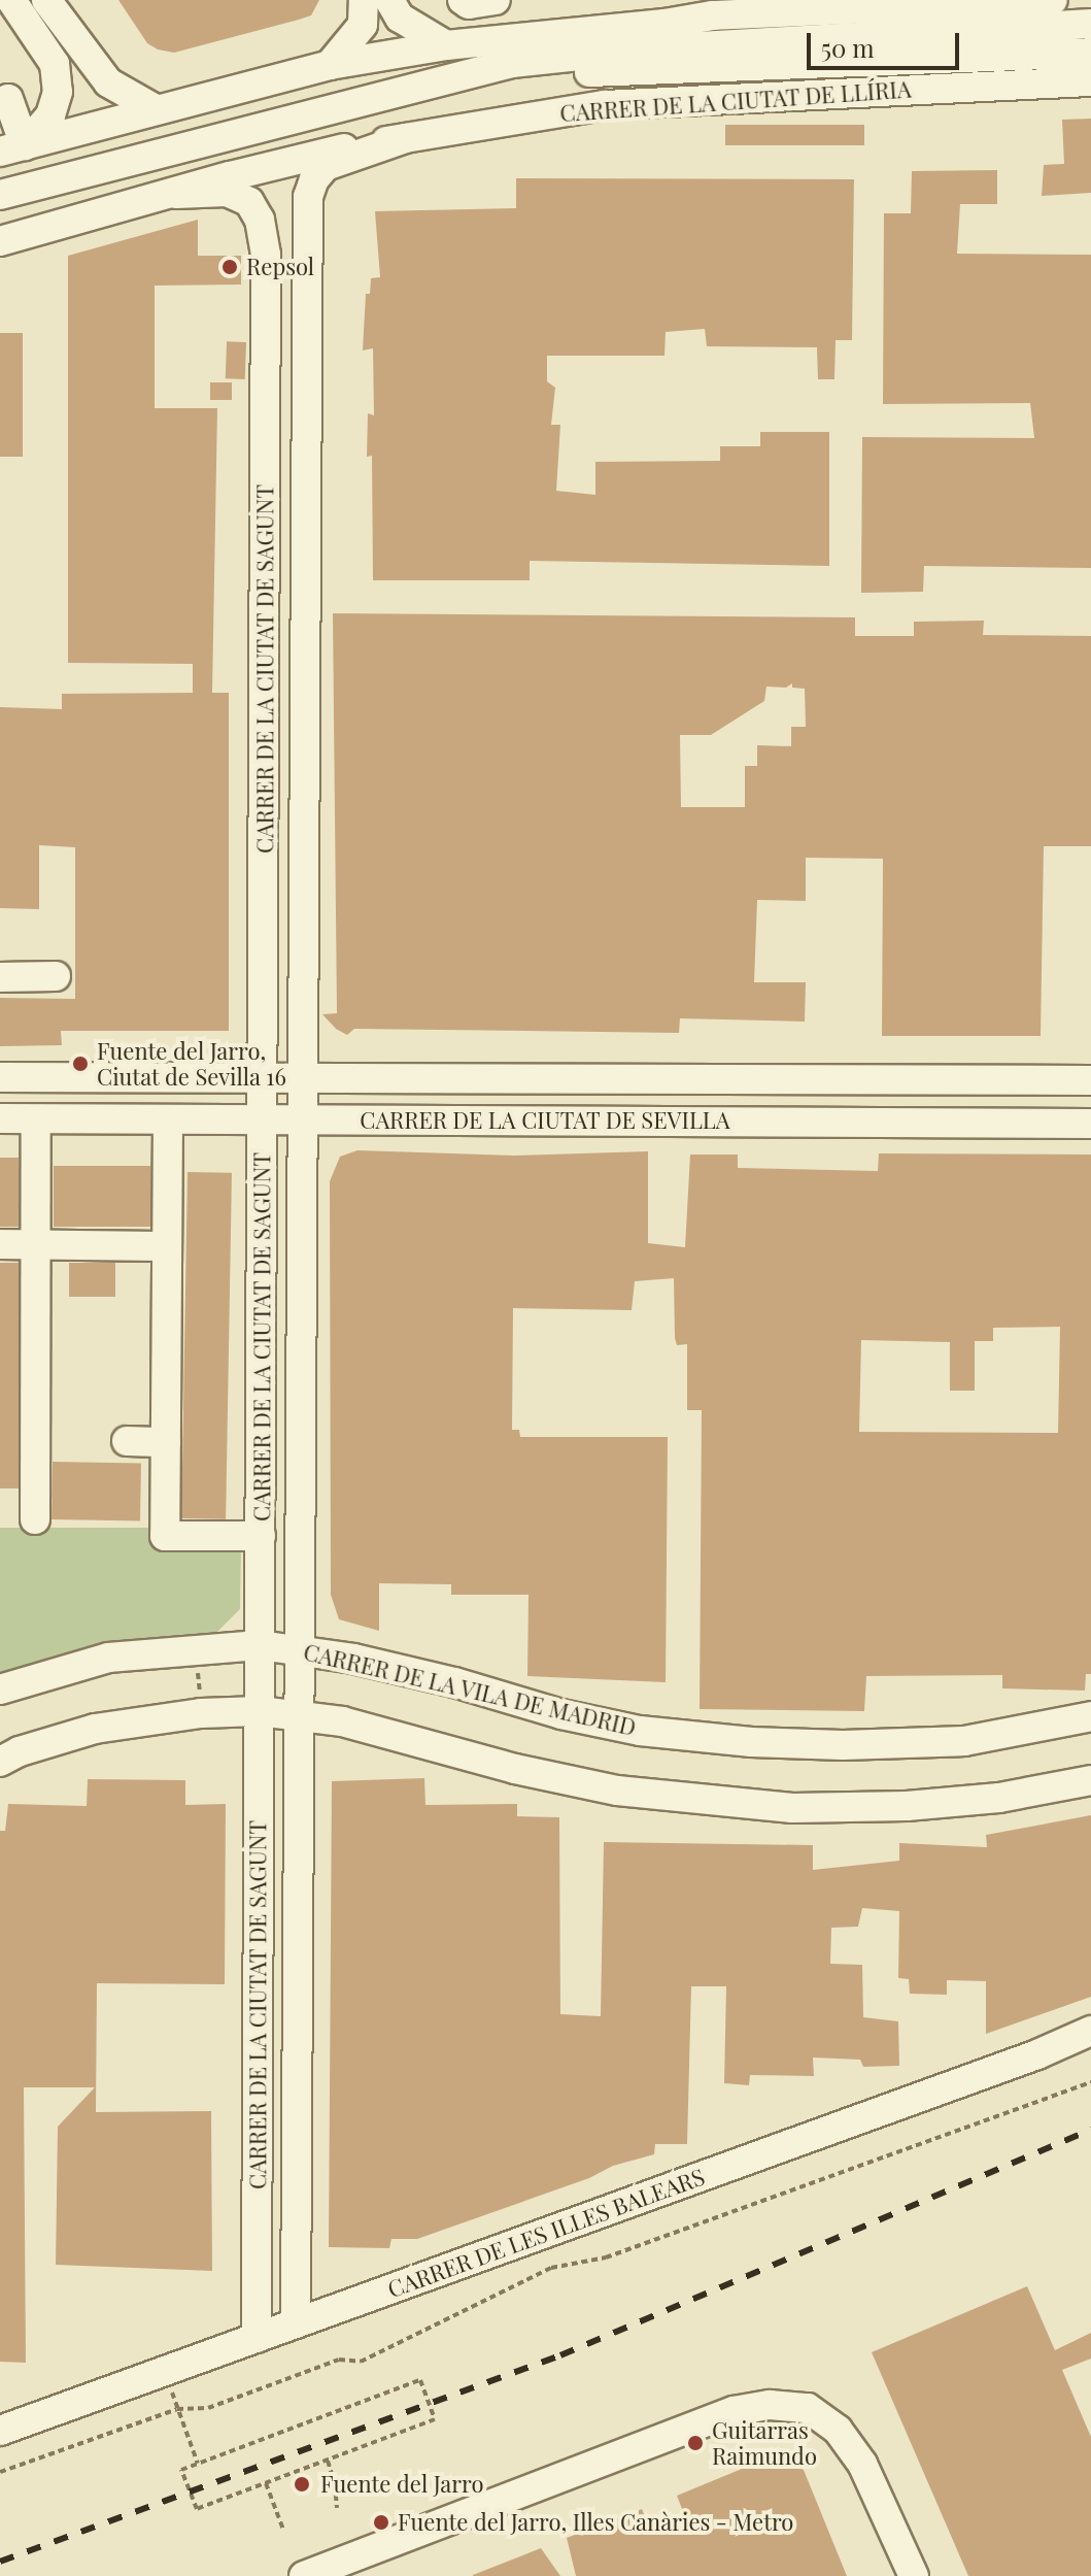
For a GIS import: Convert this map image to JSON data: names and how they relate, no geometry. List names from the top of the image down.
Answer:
{
  "streets": {
    "street": [
      "CARRER DE LA CIUTAT DE LLÍRIA",
      "CARRER DE LA CIUTAT DE SAGUNT",
      "CARRER DE LA CIUTAT DE SEVILLA",
      "CARRER DE LA VILA DE MADRID",
      "CARRER DE LES ILLES BALEARS"
    ]
  },
  "crossings": [
    ["CARRER DE LA CIUTAT DE LLÍRIA", "CARRER DE LA CIUTAT DE SAGUNT"],
    ["CARRER DE LA CIUTAT DE SAGUNT", "CARRER DE LA CIUTAT DE SEVILLA"],
    ["CARRER DE LA CIUTAT DE SAGUNT", "CARRER DE LA VILA DE MADRID"],
    ["CARRER DE LA CIUTAT DE SAGUNT", "CARRER DE LES ILLES BALEARS"]
  ],
  "places": [
    "Repsol",
    "Fuente del Jarro, Ciutat de Sevilla 16",
    "Guitarras Raimundo",
    "Fuente del Jarro",
    "Fuente del Jarro, Illes Canàries - Metro"
  ],
  "scale_bar": "50 m"
}
